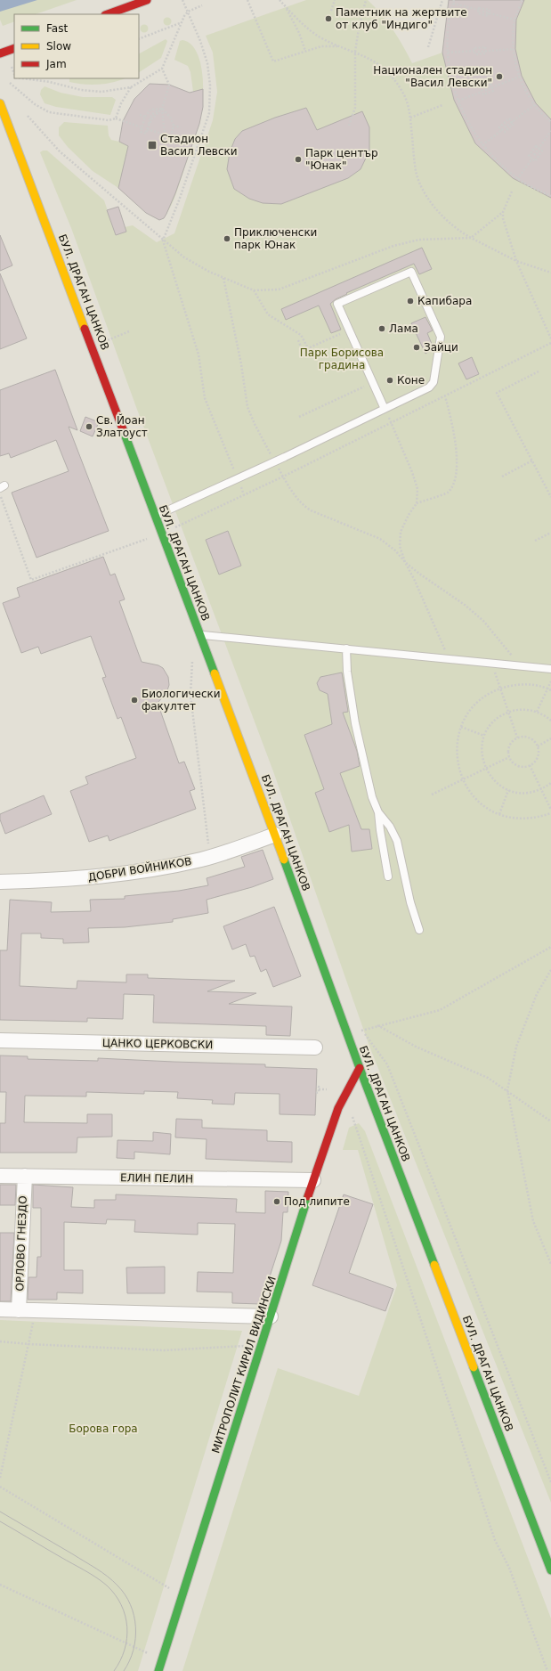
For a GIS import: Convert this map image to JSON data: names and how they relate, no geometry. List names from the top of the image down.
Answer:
{
  "streets": {
    "street": [
      "БУЛ. ДРАГАН ЦАНКОВ",
      "ДОБРИ ВОЙНИКОВ",
      "ЦАНКО ЦЕРКОВСКИ",
      "ЕЛИН ПЕЛИН",
      "ОРЛОВО ГНЕЗДО",
      "МИТРОПОЛИТ КИРИЛ ВИДИНСКИ"
    ]
  },
  "crossings": [
    ["БУЛ. ДРАГАН ЦАНКОВ", "ДОБРИ ВОЙНИКОВ"],
    ["БУЛ. ДРАГАН ЦАНКОВ", "МИТРОПОЛИТ КИРИЛ ВИДИНСКИ"],
    ["ЕЛИН ПЕЛИН", "ОРЛОВО ГНЕЗДО"],
    ["ЕЛИН ПЕЛИН", "МИТРОПОЛИТ КИРИЛ ВИДИНСКИ"]
  ],
  "parks": ["Парк Борисова градина", "Борова гора"],
  "places": {
    "other": [
      "Паметник на жертвите от клуб \"Индиго\"",
      "Национален стадион \"Васил Левски\"",
      "Парк център \"Юнак\"",
      "Приключенски парк Юнак",
      "Капибара",
      "Лама",
      "Зайци",
      "Коне",
      "Св. Йоан Златоуст",
      "Биологически факултет",
      "Под липите"
    ],
    "transit": ["Стадион Васил Левски"]
  },
  "legend": ["Fast", "Slow", "Jam"]
}
